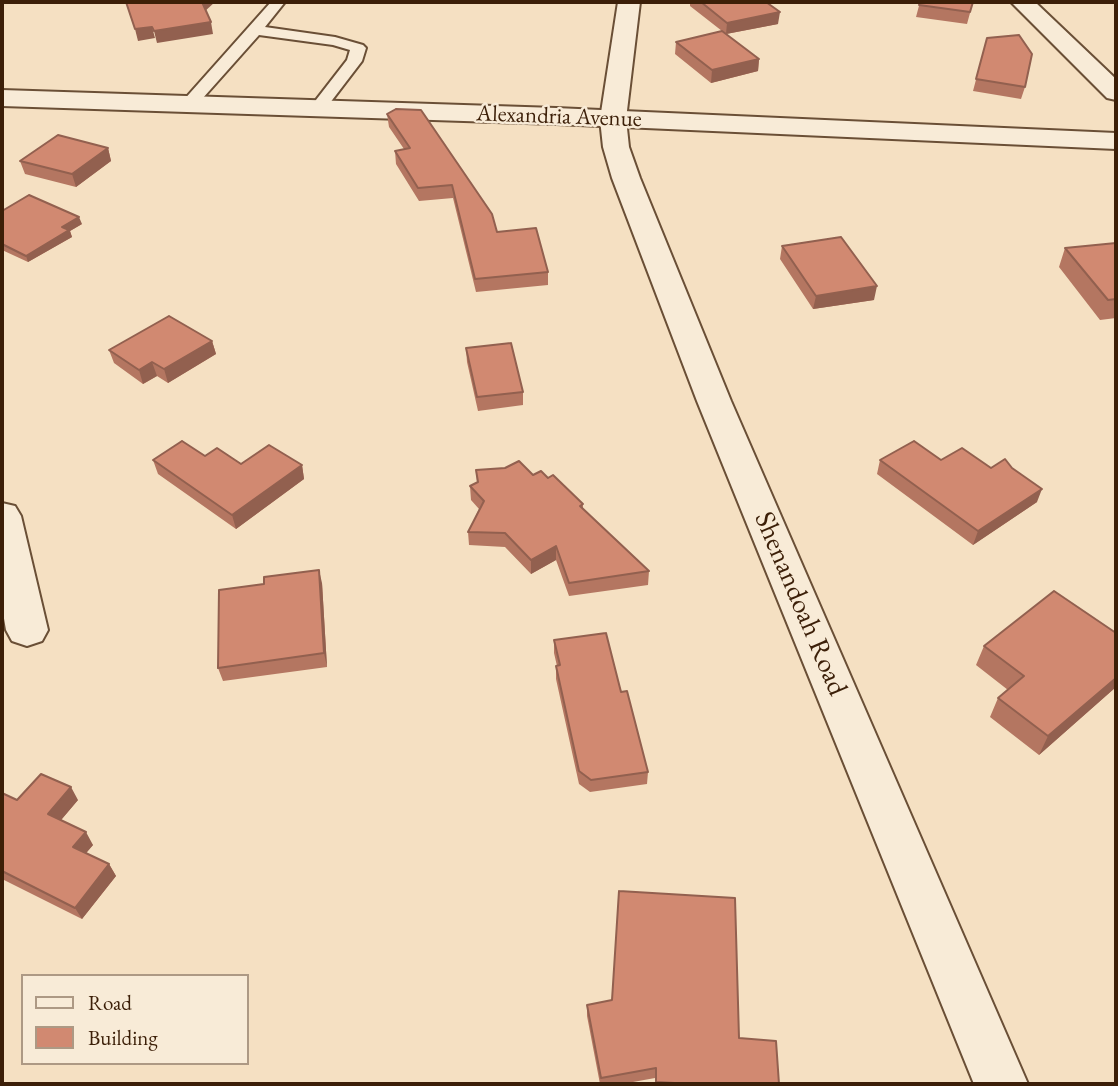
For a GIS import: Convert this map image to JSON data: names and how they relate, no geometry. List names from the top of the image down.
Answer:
{
  "streets": {
    "street": ["Alexandria Avenue", "Shenandoah Road"]
  },
  "crossings": [
    ["Alexandria Avenue", "Shenandoah Road"]
  ],
  "legend": ["Road", "Building"]
}
